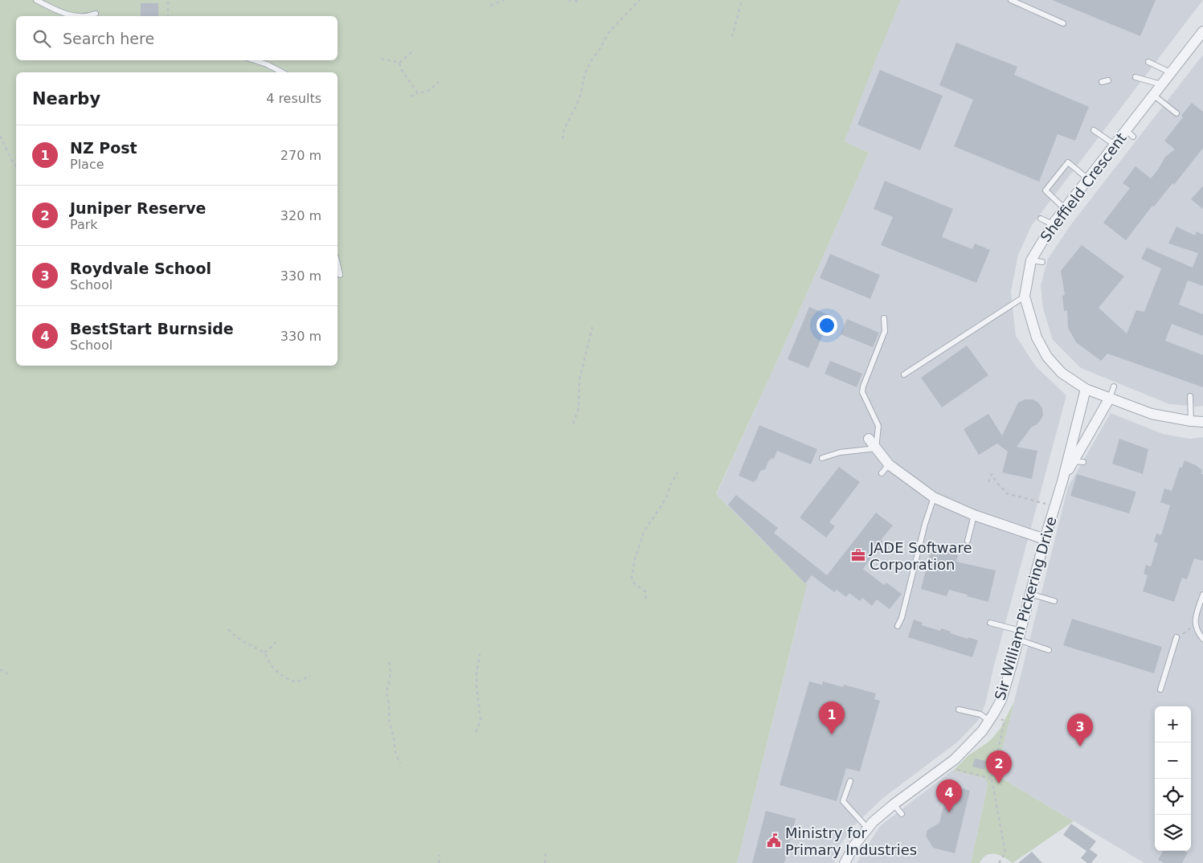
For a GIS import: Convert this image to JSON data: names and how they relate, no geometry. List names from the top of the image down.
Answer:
{
  "streets": {
    "street": ["Sheffield Crescent", "Sir William Pickering Drive"]
  },
  "crossings": [
    ["Sheffield Crescent", "Sir William Pickering Drive"]
  ],
  "places": {
    "office": ["JADE Software Corporation"],
    "public building": ["Ministry for Primary Industries"]
  },
  "page": {
    "search": "Search here",
    "heading": ["Nearby", "4 results"],
    "list": [
      {
        "mark": "1",
        "name": "NZ Post",
        "note": "Place",
        "value": "270 m"
      },
      {
        "mark": "2",
        "name": "Juniper Reserve",
        "note": "Park",
        "value": "320 m"
      },
      {
        "mark": "3",
        "name": "Roydvale School",
        "note": "School",
        "value": "330 m"
      },
      {
        "mark": "4",
        "name": "BestStart Burnside",
        "note": "School",
        "value": "330 m"
      }
    ],
    "pins": [
      "1",
      "3",
      "2",
      "4"
    ],
    "map_buttons": ["+", "−"]
  }
}
